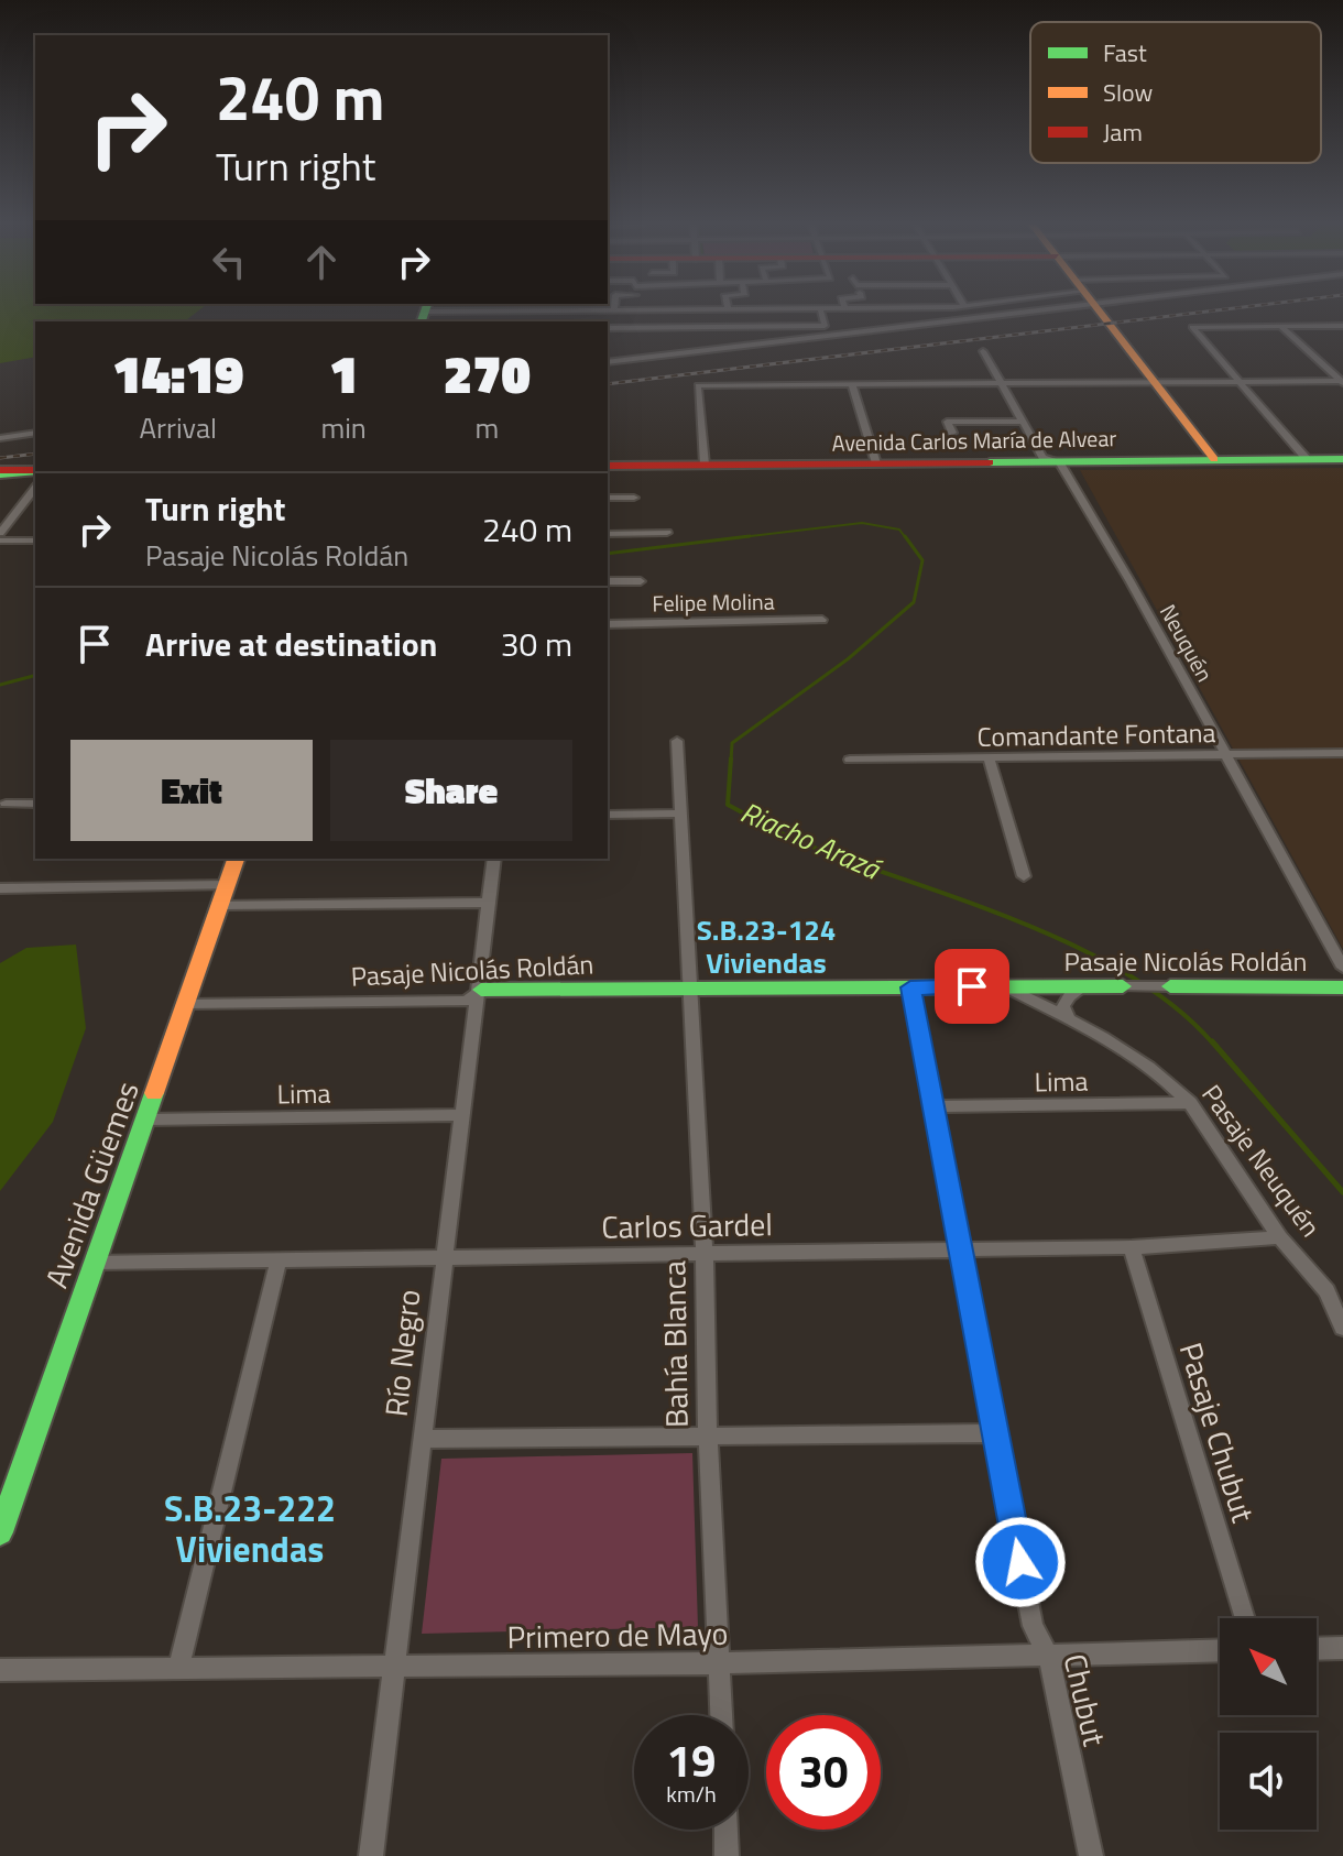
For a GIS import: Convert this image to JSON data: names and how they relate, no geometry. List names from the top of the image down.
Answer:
{
  "streets": {
    "street": [
      "Avenida Carlos María de Alvear",
      "Felipe Molina",
      "Neuquén",
      "Comandante Fontana",
      "Pasaje Nicolás Roldán",
      "Lima",
      "Pasaje Neuquén",
      "Avenida Güemes",
      "Carlos Gardel",
      "Bahía Blanca",
      "Río Negro",
      "Pasaje Chubut",
      "Primero de Mayo",
      "Chubut"
    ]
  },
  "crossings": [
    ["Avenida Carlos María de Alvear", "Neuquén"],
    ["Neuquén", "Comandante Fontana"],
    ["Pasaje Nicolás Roldán", "Pasaje Neuquén"],
    ["Pasaje Nicolás Roldán", "Avenida Güemes"],
    ["Pasaje Nicolás Roldán", "Bahía Blanca"],
    ["Pasaje Nicolás Roldán", "Río Negro"],
    ["Pasaje Nicolás Roldán", "Chubut"],
    ["Lima", "Pasaje Neuquén"],
    ["Lima", "Avenida Güemes"],
    ["Lima", "Río Negro"],
    ["Lima", "Chubut"],
    ["Pasaje Neuquén", "Carlos Gardel"],
    ["Avenida Güemes", "Carlos Gardel"],
    ["Carlos Gardel", "Bahía Blanca"],
    ["Carlos Gardel", "Río Negro"],
    ["Carlos Gardel", "Pasaje Chubut"],
    ["Carlos Gardel", "Chubut"],
    ["Bahía Blanca", "Primero de Mayo"],
    ["Río Negro", "Primero de Mayo"],
    ["Primero de Mayo", "Chubut"]
  ],
  "districts": ["S.B.23-124 Viviendas", "S.B.23-222 Viviendas"],
  "water": ["Riacho Arazá"],
  "legend": ["Fast", "Slow", "Jam"],
  "north": "top left",
  "page": {
    "turn": ["240 m", "Turn right"],
    "eta": [
      "14:19",
      "Arrival",
      "1",
      "min",
      "270",
      "m"
    ],
    "list": [
      {
        "name": "Turn right",
        "note": "Pasaje Nicolás Roldán",
        "value": "240 m"
      },
      {
        "name": "Arrive at destination",
        "value": "30 m"
      }
    ],
    "buttons": ["Exit", "Share"],
    "speed": "19 km/h",
    "limit": "30"
  }
}
